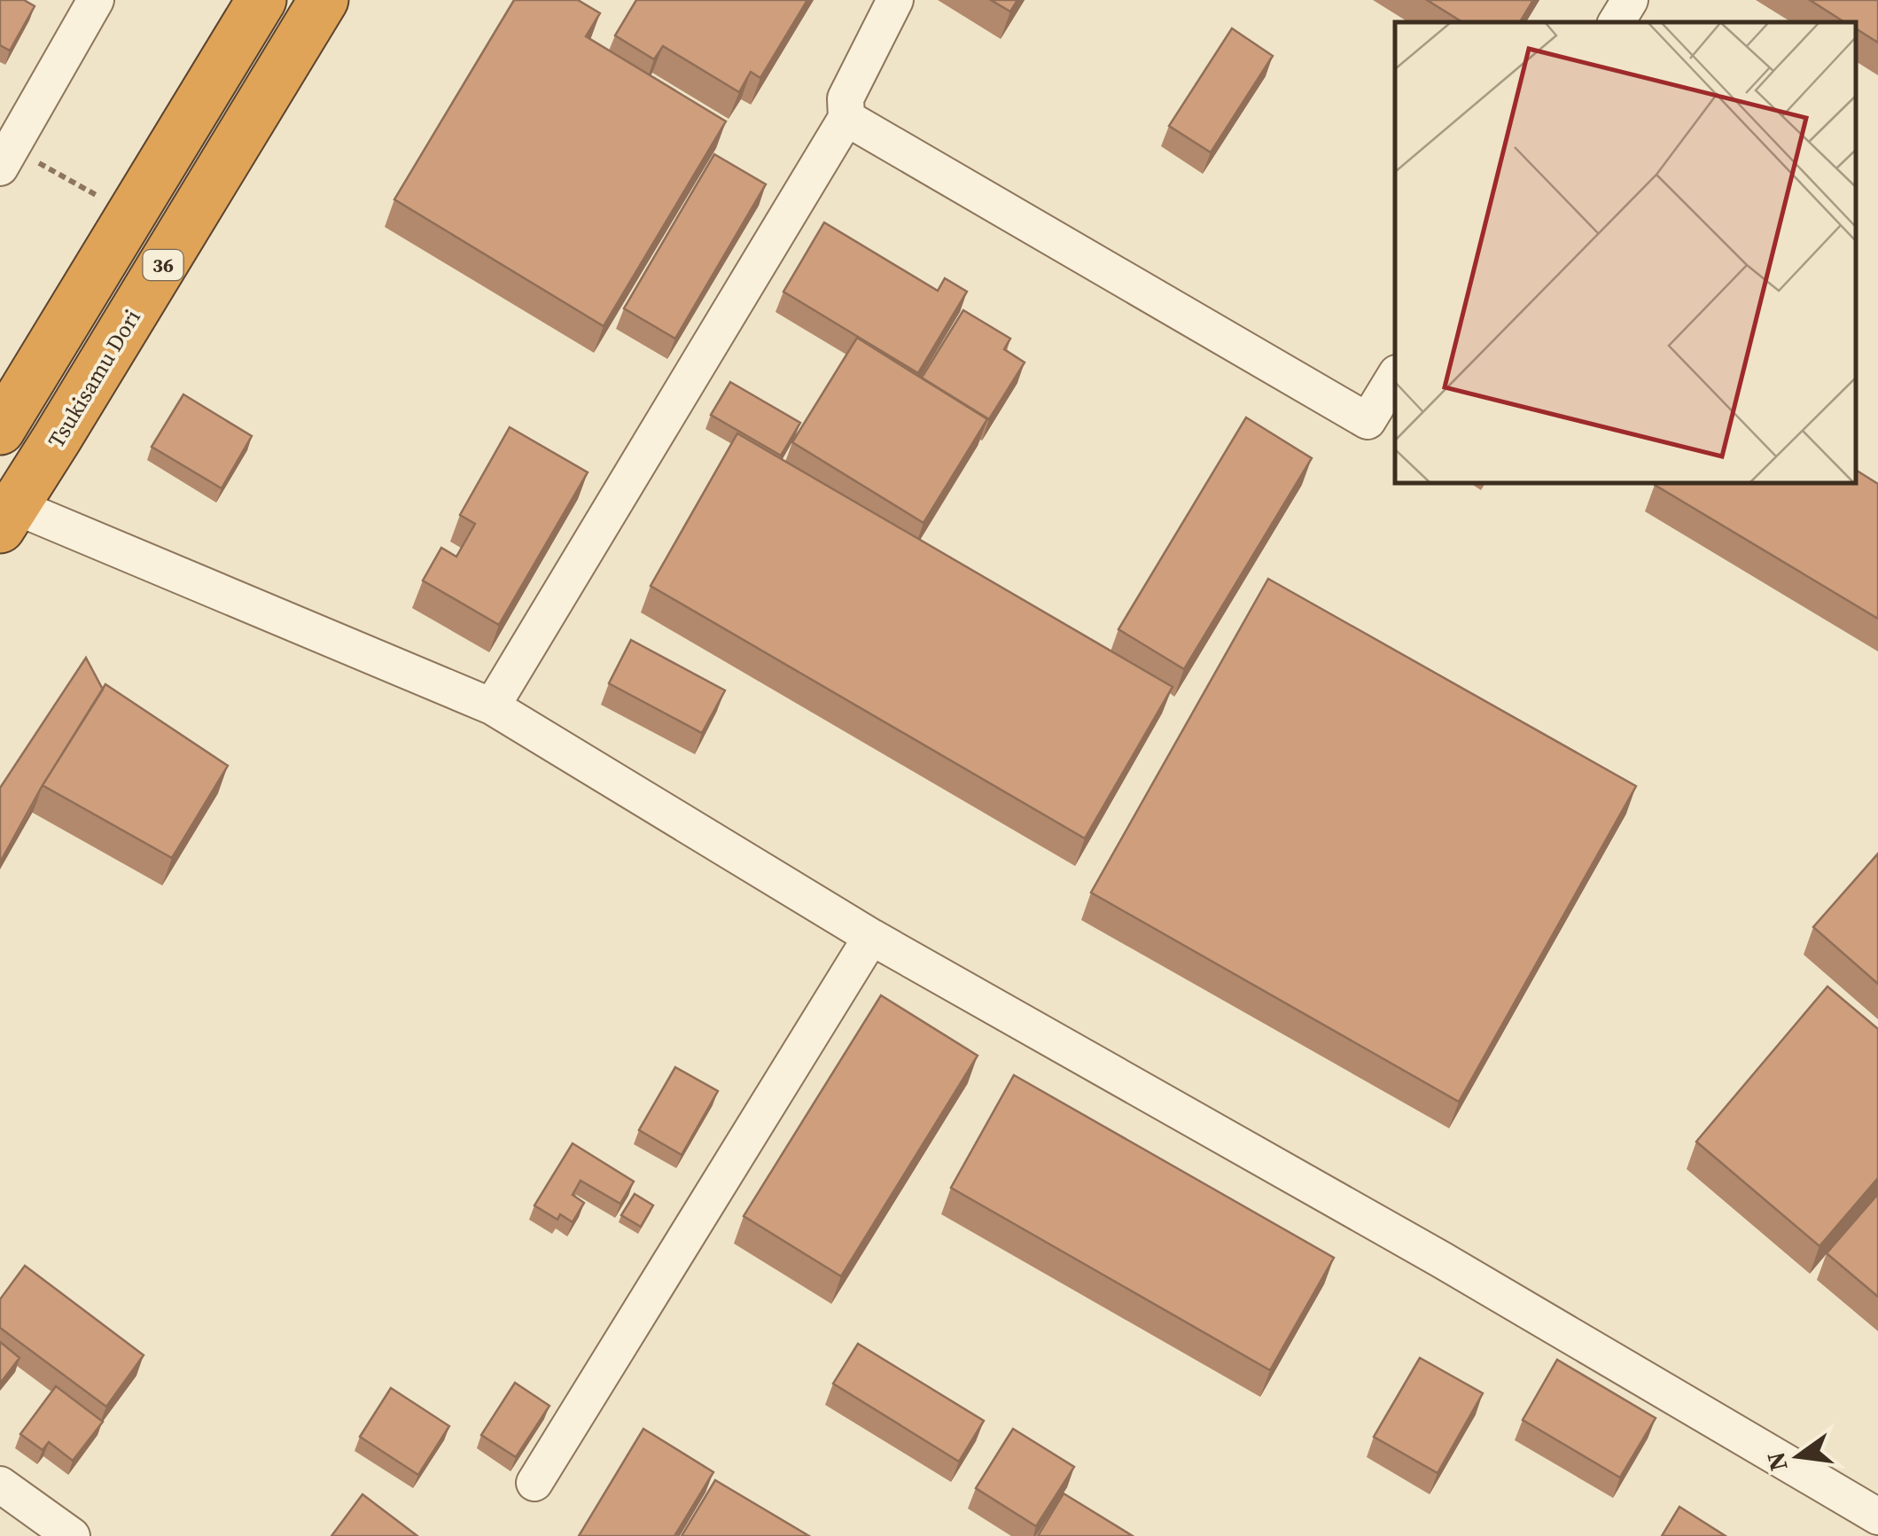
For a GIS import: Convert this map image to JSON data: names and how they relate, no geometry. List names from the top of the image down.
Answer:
{
  "streets": {
    "highway": ["36", "Tsukisamu Dori"]
  },
  "north": "left"
}
